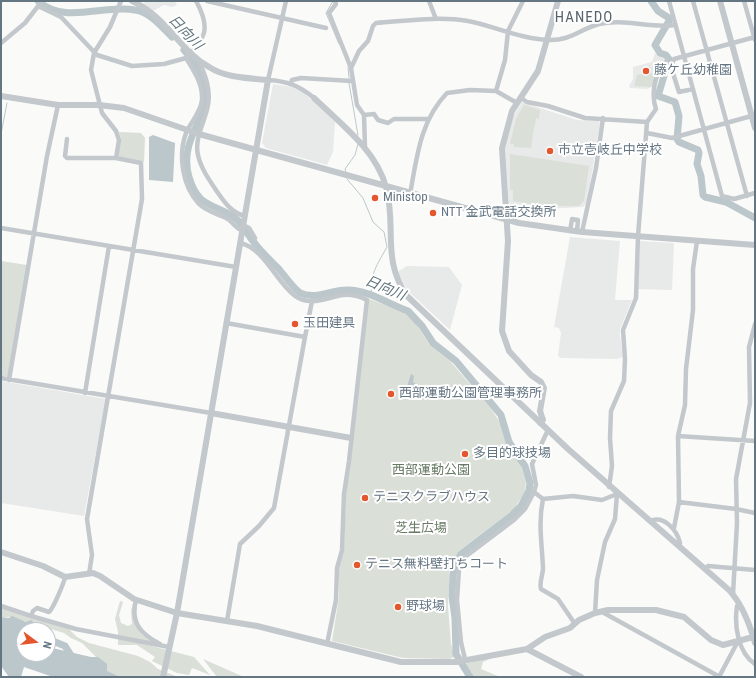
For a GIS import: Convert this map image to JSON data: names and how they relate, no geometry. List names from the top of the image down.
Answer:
{
  "districts": ["HANEDO"],
  "water": ["日向川"],
  "parks": ["西部運動公園", "芝生広場"],
  "places": [
    "藤ケ丘幼稚園",
    "市立壱岐丘中学校",
    "Ministop",
    "NTT 金武電話交換所",
    "玉田建具",
    "西部運動公園管理事務所",
    "多目的球技場",
    "テニスクラブハウス",
    "テニス無料壁打ちコート",
    "野球場"
  ],
  "north": "right"
}
